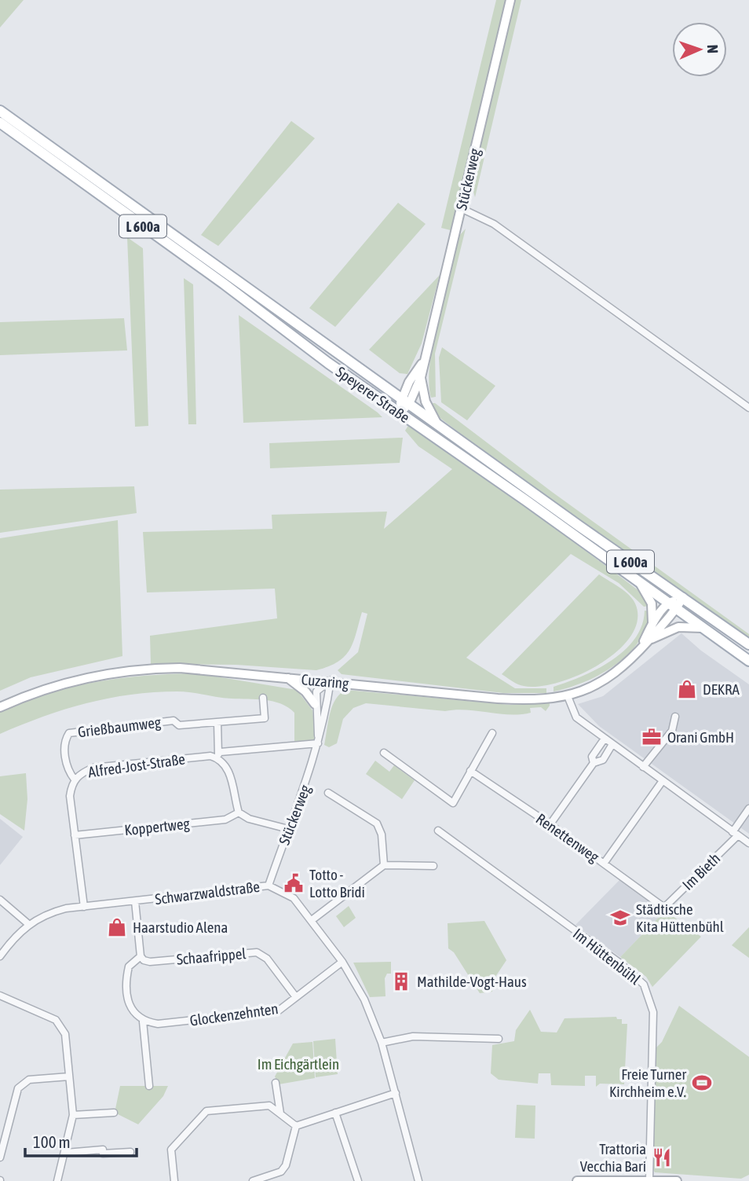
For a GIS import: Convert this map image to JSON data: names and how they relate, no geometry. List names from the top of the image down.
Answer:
{
  "streets": {
    "main road": [
      "Stückerweg",
      "L 600a",
      "Speyerer Straße",
      "Cuzaring"
    ],
    "street": [
      "Grießbaumweg",
      "Alfred-Jost-Straße",
      "Koppertweg",
      "Renettenweg",
      "Im Bieth",
      "Schwarzwaldstraße",
      "Schaafrippel",
      "Im Hüttenbühl",
      "Glockenzehnten"
    ]
  },
  "crossings": [
    ["Stückerweg", "Speyerer Straße"],
    ["Stückerweg", "Cuzaring"],
    ["Stückerweg", "Alfred-Jost-Straße"],
    ["Stückerweg", "Schwarzwaldstraße"],
    ["Speyerer Straße", "Cuzaring"],
    ["Grießbaumweg", "Alfred-Jost-Straße"],
    ["Alfred-Jost-Straße", "Koppertweg"],
    ["Alfred-Jost-Straße", "Schwarzwaldstraße"],
    ["Renettenweg", "Im Bieth"],
    ["Schwarzwaldstraße", "Glockenzehnten"],
    ["Schaafrippel", "Glockenzehnten"]
  ],
  "parks": ["Im Eichgärtlein"],
  "places": {
    "shop": ["DEKRA", "Haarstudio Alena"],
    "office": ["Orani GmbH"],
    "public building": ["Totto - Lotto Bridi"],
    "school or university": ["Städtische Kita Hüttenbühl"],
    "building": ["Mathilde-Vogt-Haus"],
    "sports": ["Freie Turner Kirchheim e.V."],
    "restaurant": ["Trattoria Vecchia Bari"]
  },
  "scale_bar": "100 m",
  "north": "right"
}
